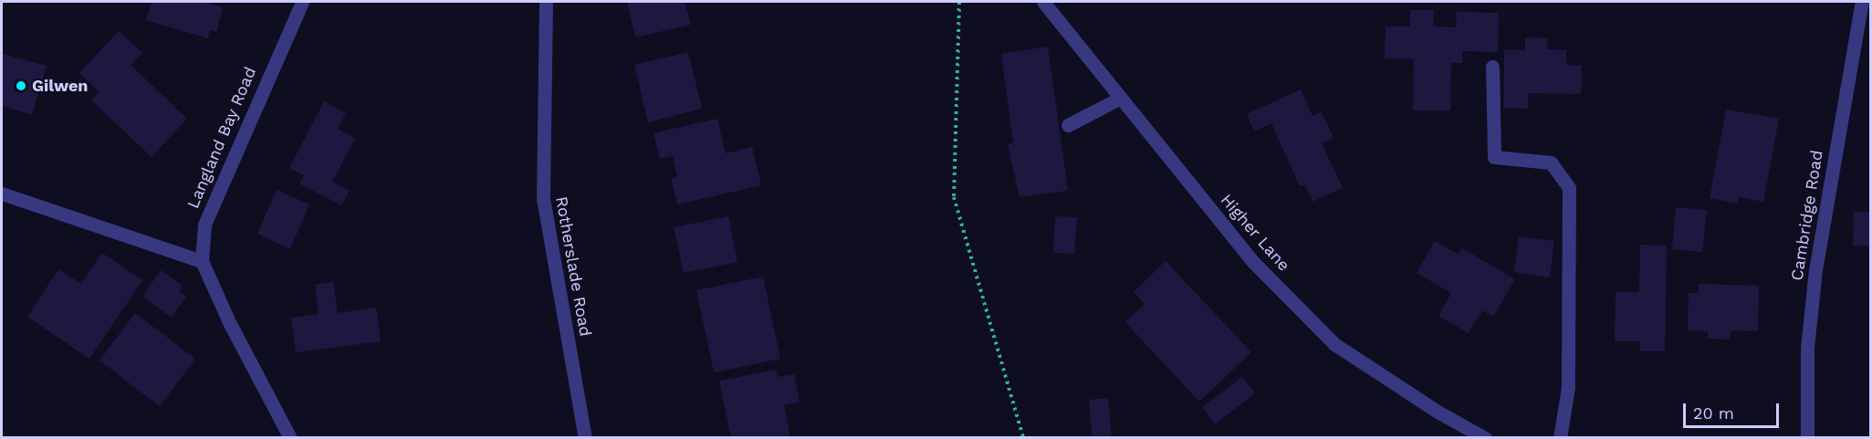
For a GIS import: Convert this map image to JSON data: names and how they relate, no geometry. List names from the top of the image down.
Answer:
{
  "streets": {
    "street": [
      "Langland Bay Road",
      "Cambridge Road",
      "Higher Lane",
      "Rotherslade Road"
    ]
  },
  "places": ["Gilwen"],
  "scale_bar": "20 m"
}
